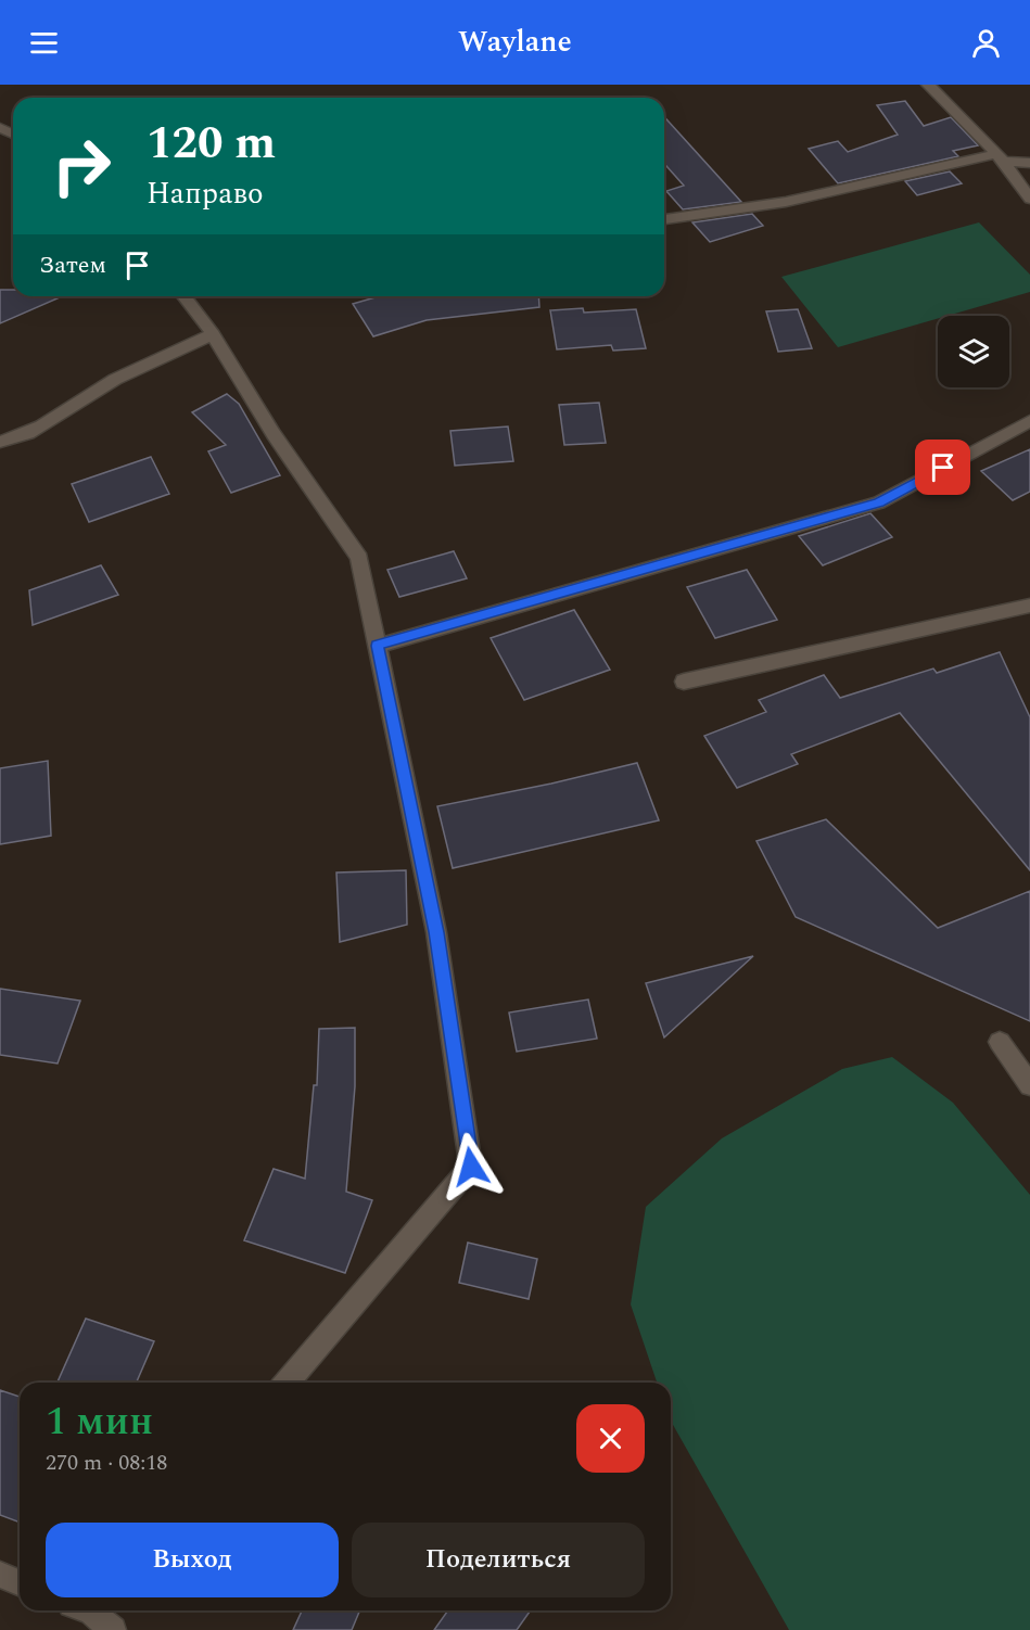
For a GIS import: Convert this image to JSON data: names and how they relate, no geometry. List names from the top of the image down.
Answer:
{
  "page": {
    "header": "Waylane",
    "turn": ["120 m", "Направо"],
    "then": "Затем",
    "heading": ["1 мин", "270 m · 08:18"],
    "buttons": ["Выход", "Поделиться"]
  }
}
